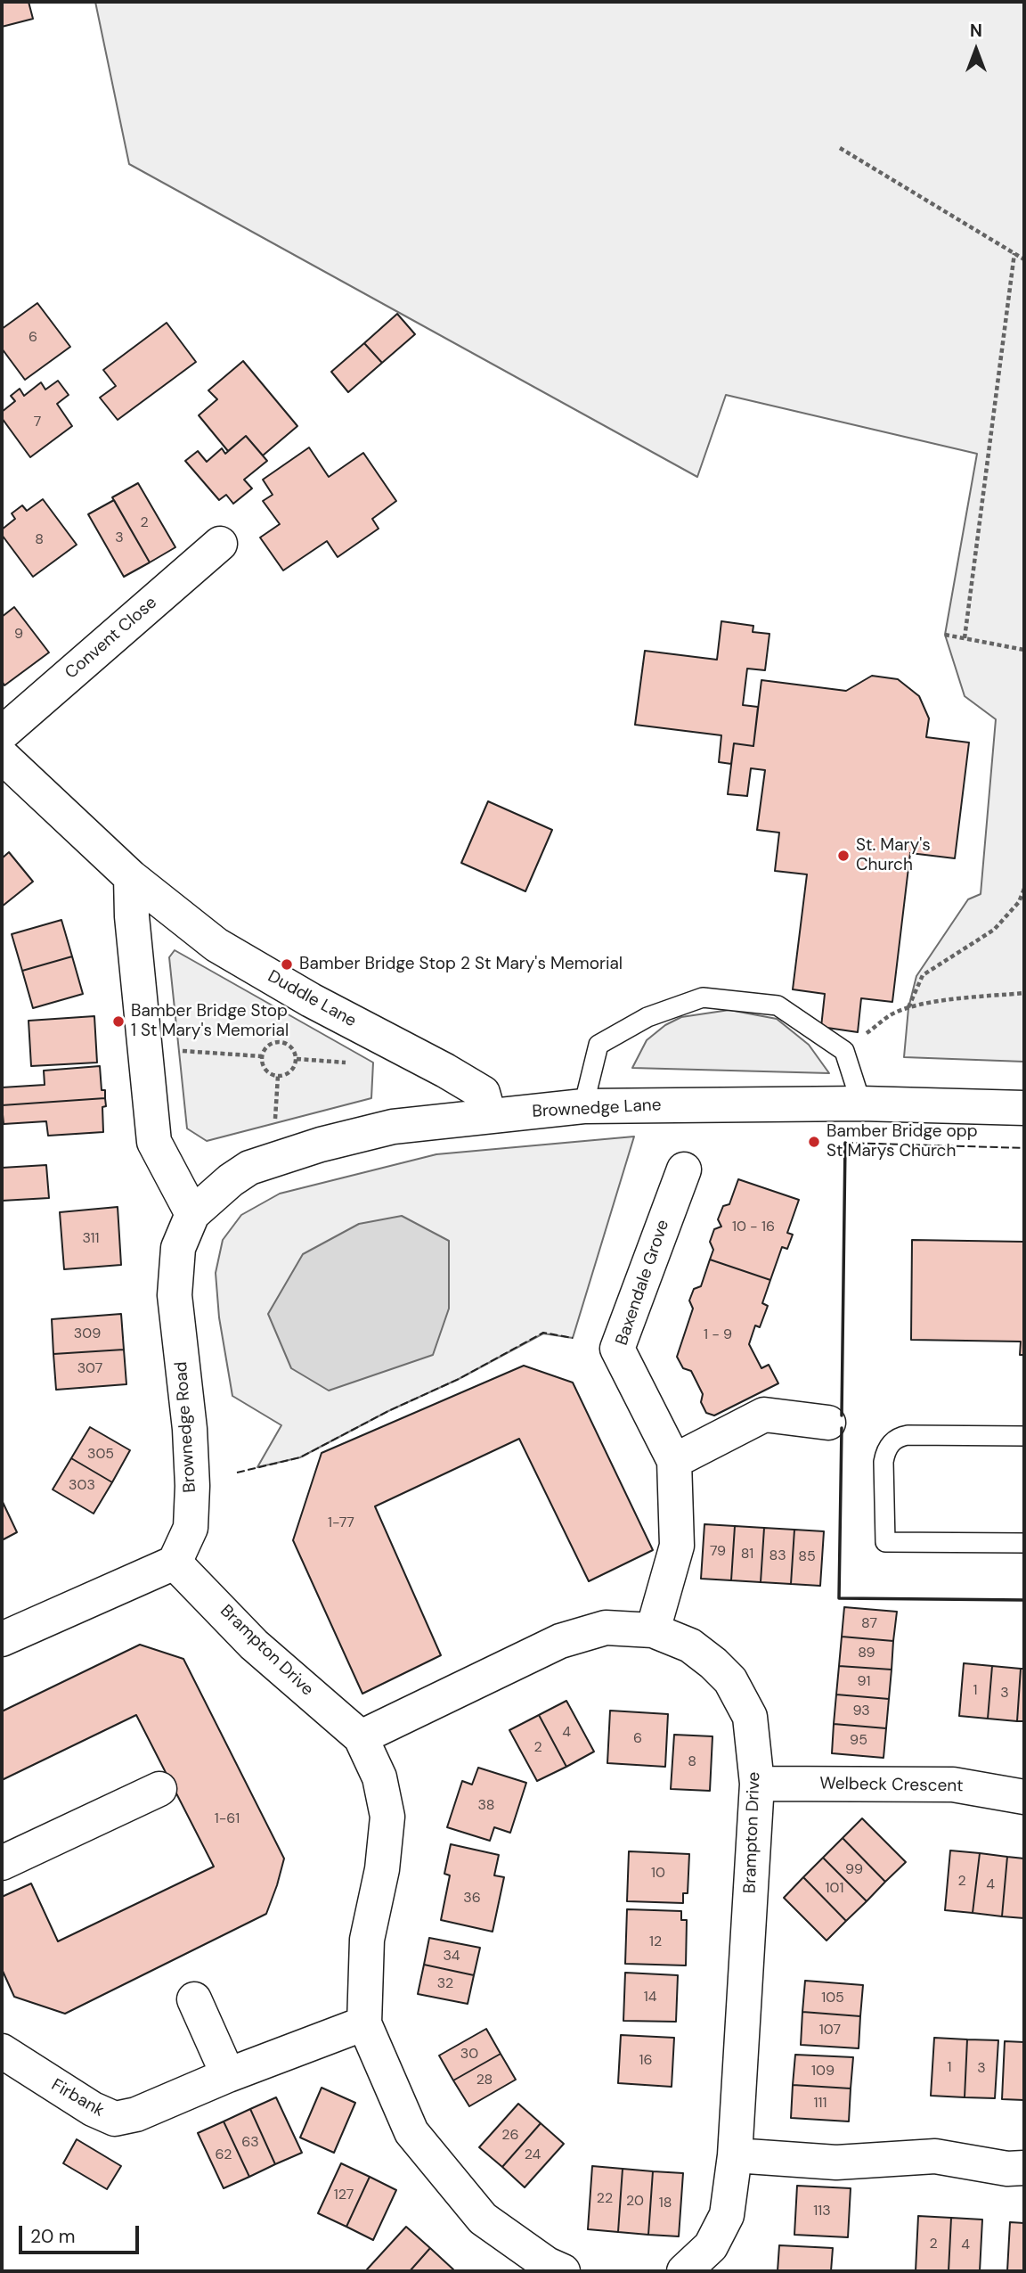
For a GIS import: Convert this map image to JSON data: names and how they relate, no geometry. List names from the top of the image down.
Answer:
{
  "streets": {
    "street": [
      "Convent Close",
      "Duddle Lane",
      "Brownedge Lane",
      "Baxendale Grove",
      "Brownedge Road",
      "Brampton Drive",
      "Welbeck Crescent",
      "Firbank"
    ]
  },
  "crossings": [
    ["Duddle Lane", "Brownedge Lane"],
    ["Brownedge Lane", "Brownedge Road"],
    ["Baxendale Grove", "Brampton Drive"],
    ["Brownedge Road", "Brampton Drive"],
    ["Brampton Drive", "Welbeck Crescent"],
    ["Brampton Drive", "Firbank"]
  ],
  "places": [
    "St. Mary's Church",
    "Bamber Bridge Stop 2 St Mary's Memorial",
    "Bamber Bridge Stop 1 St Mary's Memorial",
    "Bamber Bridge opp St Marys Church"
  ],
  "house_numbers": [
    "6",
    "7",
    "2",
    "3",
    "8",
    "9",
    "10 - 16",
    "311",
    "309",
    "1 - 9",
    "307",
    "305",
    "303",
    "1-77",
    "79",
    "81",
    "83",
    "85",
    "87",
    "89",
    "91",
    "1",
    "3",
    "93",
    "4",
    "6",
    "95",
    "2",
    "8",
    "38",
    "1-61",
    "99",
    "10",
    "2",
    "4",
    "101",
    "36",
    "12",
    "34",
    "32",
    "14",
    "105",
    "107",
    "30",
    "16",
    "1",
    "3",
    "109",
    "28",
    "111",
    "26",
    "63",
    "62",
    "24",
    "127",
    "22",
    "20",
    "18",
    "113",
    "2",
    "4"
  ],
  "scale_bar": "20 m",
  "north": "top"
}
